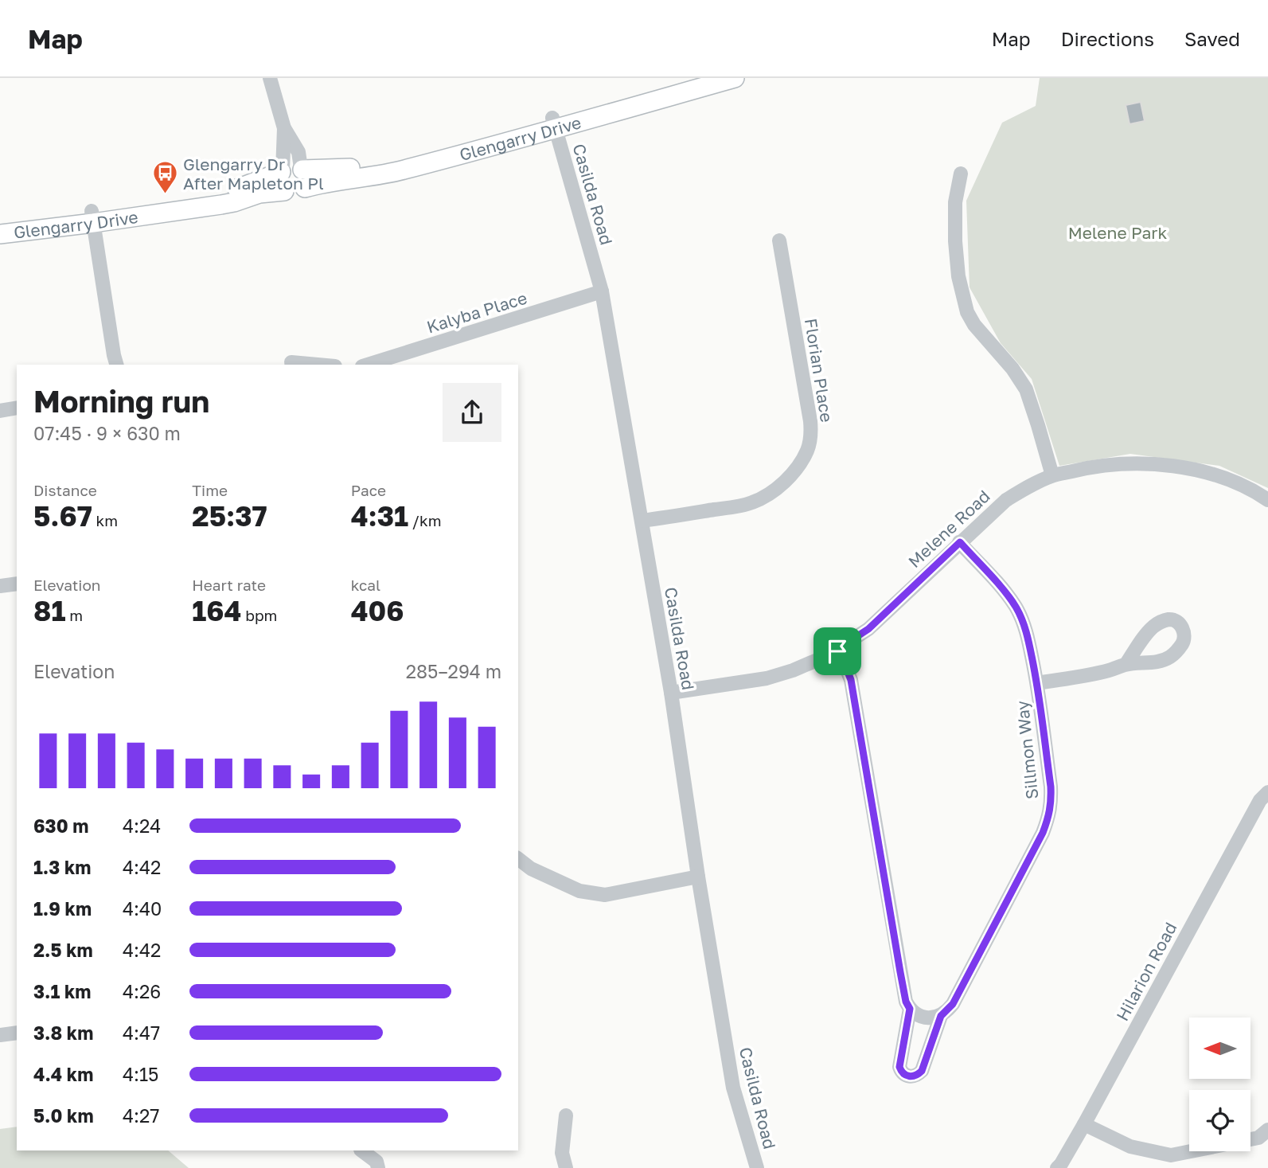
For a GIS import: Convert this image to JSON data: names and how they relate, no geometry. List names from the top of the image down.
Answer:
{
  "streets": {
    "main road": ["Glengarry Drive"],
    "street": [
      "Casilda Road",
      "Kalyba Place",
      "Florian Place",
      "Melene Road",
      "Sillmon Way",
      "Hilarion Road"
    ]
  },
  "crossings": [
    ["Glengarry Drive", "Casilda Road"],
    ["Casilda Road", "Kalyba Place"],
    ["Casilda Road", "Florian Place"],
    ["Casilda Road", "Melene Road"],
    ["Melene Road", "Sillmon Way"]
  ],
  "parks": ["Melene Park"],
  "places": {
    "bus stop": ["Glengarry Dr After Mapleton Pl"]
  },
  "north": "left",
  "page": {
    "header": "Map",
    "nav": ["Map", "Directions", "Saved"],
    "heading": ["Morning run", "07:45 · 9 × 630 m"],
    "stats": [
      ["Distance", "5.67 km"],
      ["Time", "25:37"],
      ["Pace", "4:31 /km"],
      ["Elevation", "81 m"],
      ["Heart rate", "164 bpm"],
      ["kcal", "406"]
    ],
    "chart": ["Elevation", "285–294 m"],
    "list": [
      {
        "name": "630 m",
        "note": "4:24"
      },
      {
        "name": "1.3 km",
        "note": "4:42"
      },
      {
        "name": "1.9 km",
        "note": "4:40"
      },
      {
        "name": "2.5 km",
        "note": "4:42"
      },
      {
        "name": "3.1 km",
        "note": "4:26"
      },
      {
        "name": "3.8 km",
        "note": "4:47"
      },
      {
        "name": "4.4 km",
        "note": "4:15"
      },
      {
        "name": "5.0 km",
        "note": "4:27"
      }
    ]
  }
}
